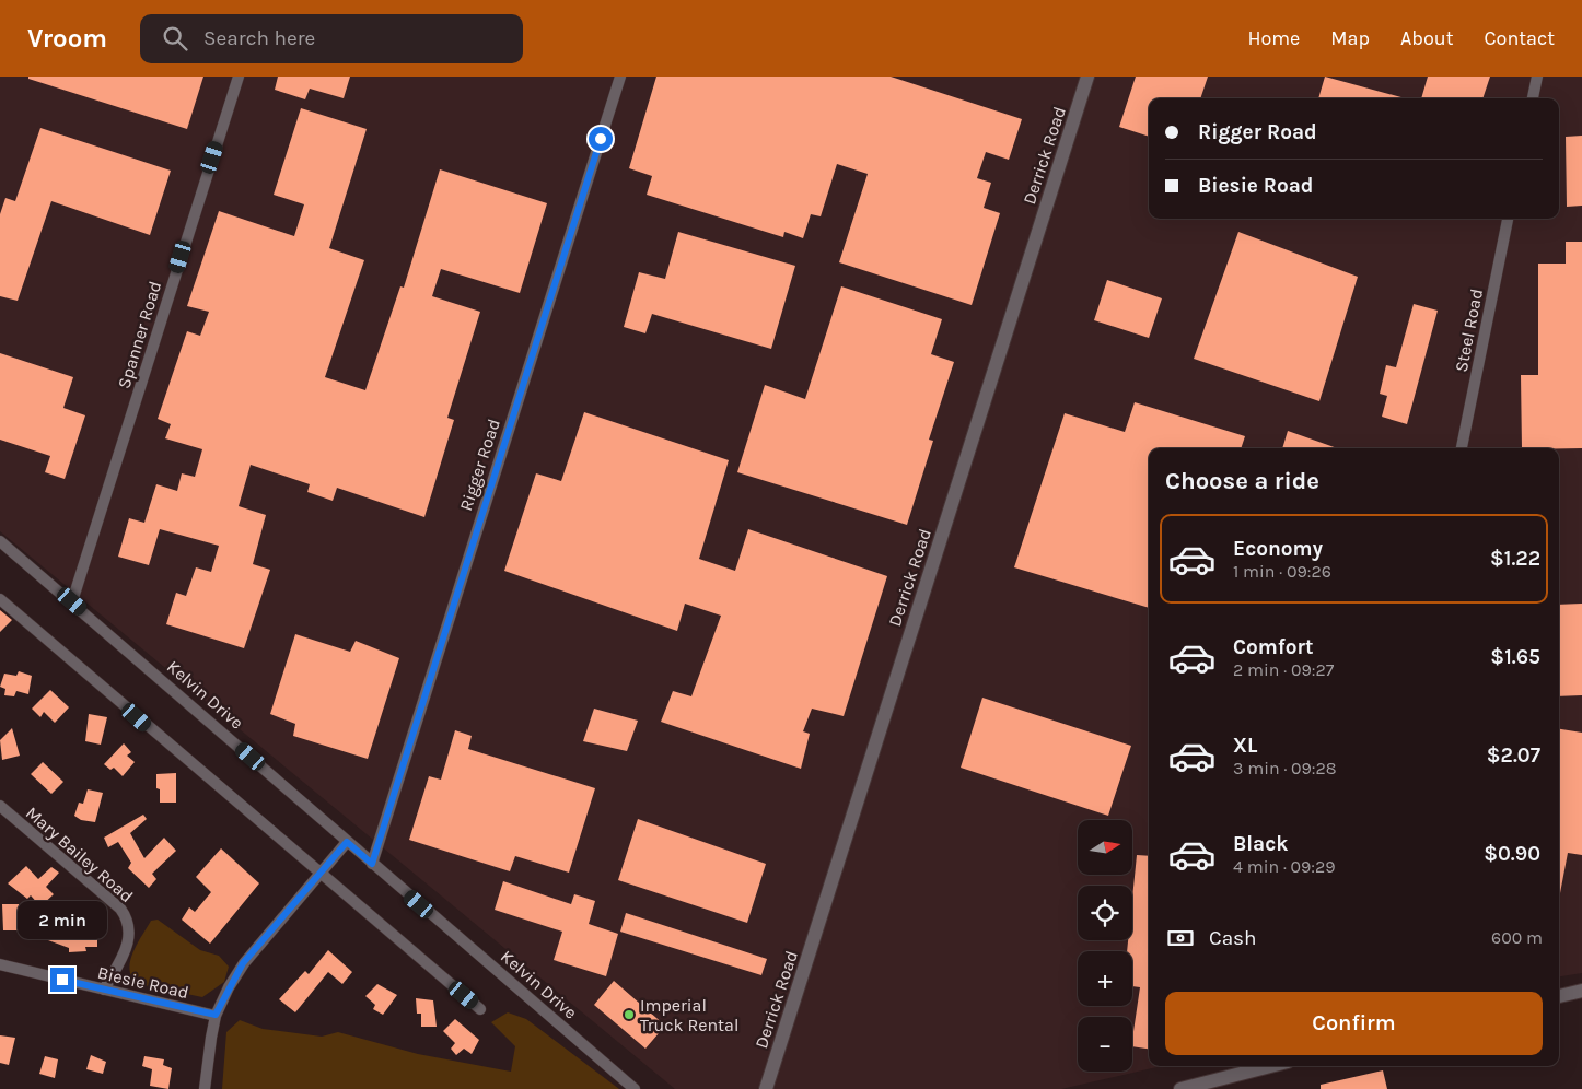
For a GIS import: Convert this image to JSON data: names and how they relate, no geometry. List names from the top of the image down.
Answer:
{
  "streets": {
    "street": [
      "Derrick Road",
      "Steel Road",
      "Spanner Road",
      "Rigger Road",
      "Kelvin Drive",
      "Mary Bailey Road",
      "Biesie Road"
    ]
  },
  "crossings": [
    ["Spanner Road", "Kelvin Drive"],
    ["Rigger Road", "Kelvin Drive"],
    ["Mary Bailey Road", "Biesie Road"]
  ],
  "places": ["Imperial Truck Rental"],
  "north": "right",
  "page": {
    "header": "Vroom",
    "search": "Search here",
    "nav": [
      "Home",
      "Map",
      "About",
      "Contact"
    ],
    "banner": ["Rigger Road", "Biesie Road"],
    "heading": "Choose a ride",
    "list": [
      {
        "name": "Economy",
        "note": "1 min · 09:26",
        "value": "$1.22"
      },
      {
        "name": "Comfort",
        "note": "2 min · 09:27",
        "value": "$1.65"
      },
      {
        "name": "XL",
        "note": "3 min · 09:28",
        "value": "$2.07"
      },
      {
        "name": "Black",
        "note": "4 min · 09:29",
        "value": "$0.90"
      }
    ],
    "map_buttons": ["+", "−"],
    "bubble": "2 min",
    "pay": ["Cash", "600 m"],
    "buttons": "Confirm"
  }
}
